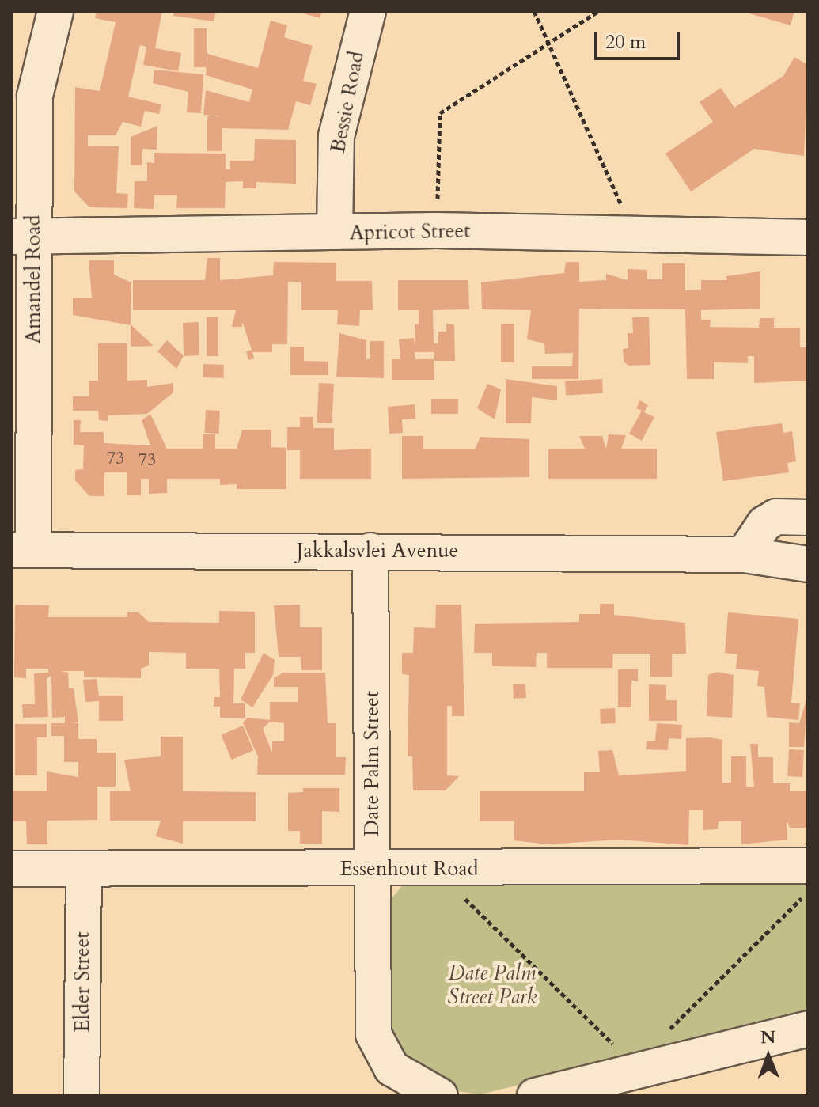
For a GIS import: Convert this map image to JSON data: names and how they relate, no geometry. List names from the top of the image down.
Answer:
{
  "streets": {
    "street": [
      "Bessie Road",
      "Apricot Street",
      "Amandel Road",
      "Jakkalsvlei Avenue",
      "Date Palm Street",
      "Essenhout Road",
      "Elder Street"
    ]
  },
  "crossings": [
    ["Bessie Road", "Apricot Street"],
    ["Apricot Street", "Amandel Road"],
    ["Amandel Road", "Jakkalsvlei Avenue"],
    ["Jakkalsvlei Avenue", "Date Palm Street"],
    ["Date Palm Street", "Essenhout Road"],
    ["Essenhout Road", "Elder Street"]
  ],
  "parks": ["Date Palm Street Park"],
  "house_numbers": ["73", "73"],
  "scale_bar": "20 m",
  "north": "top"
}
